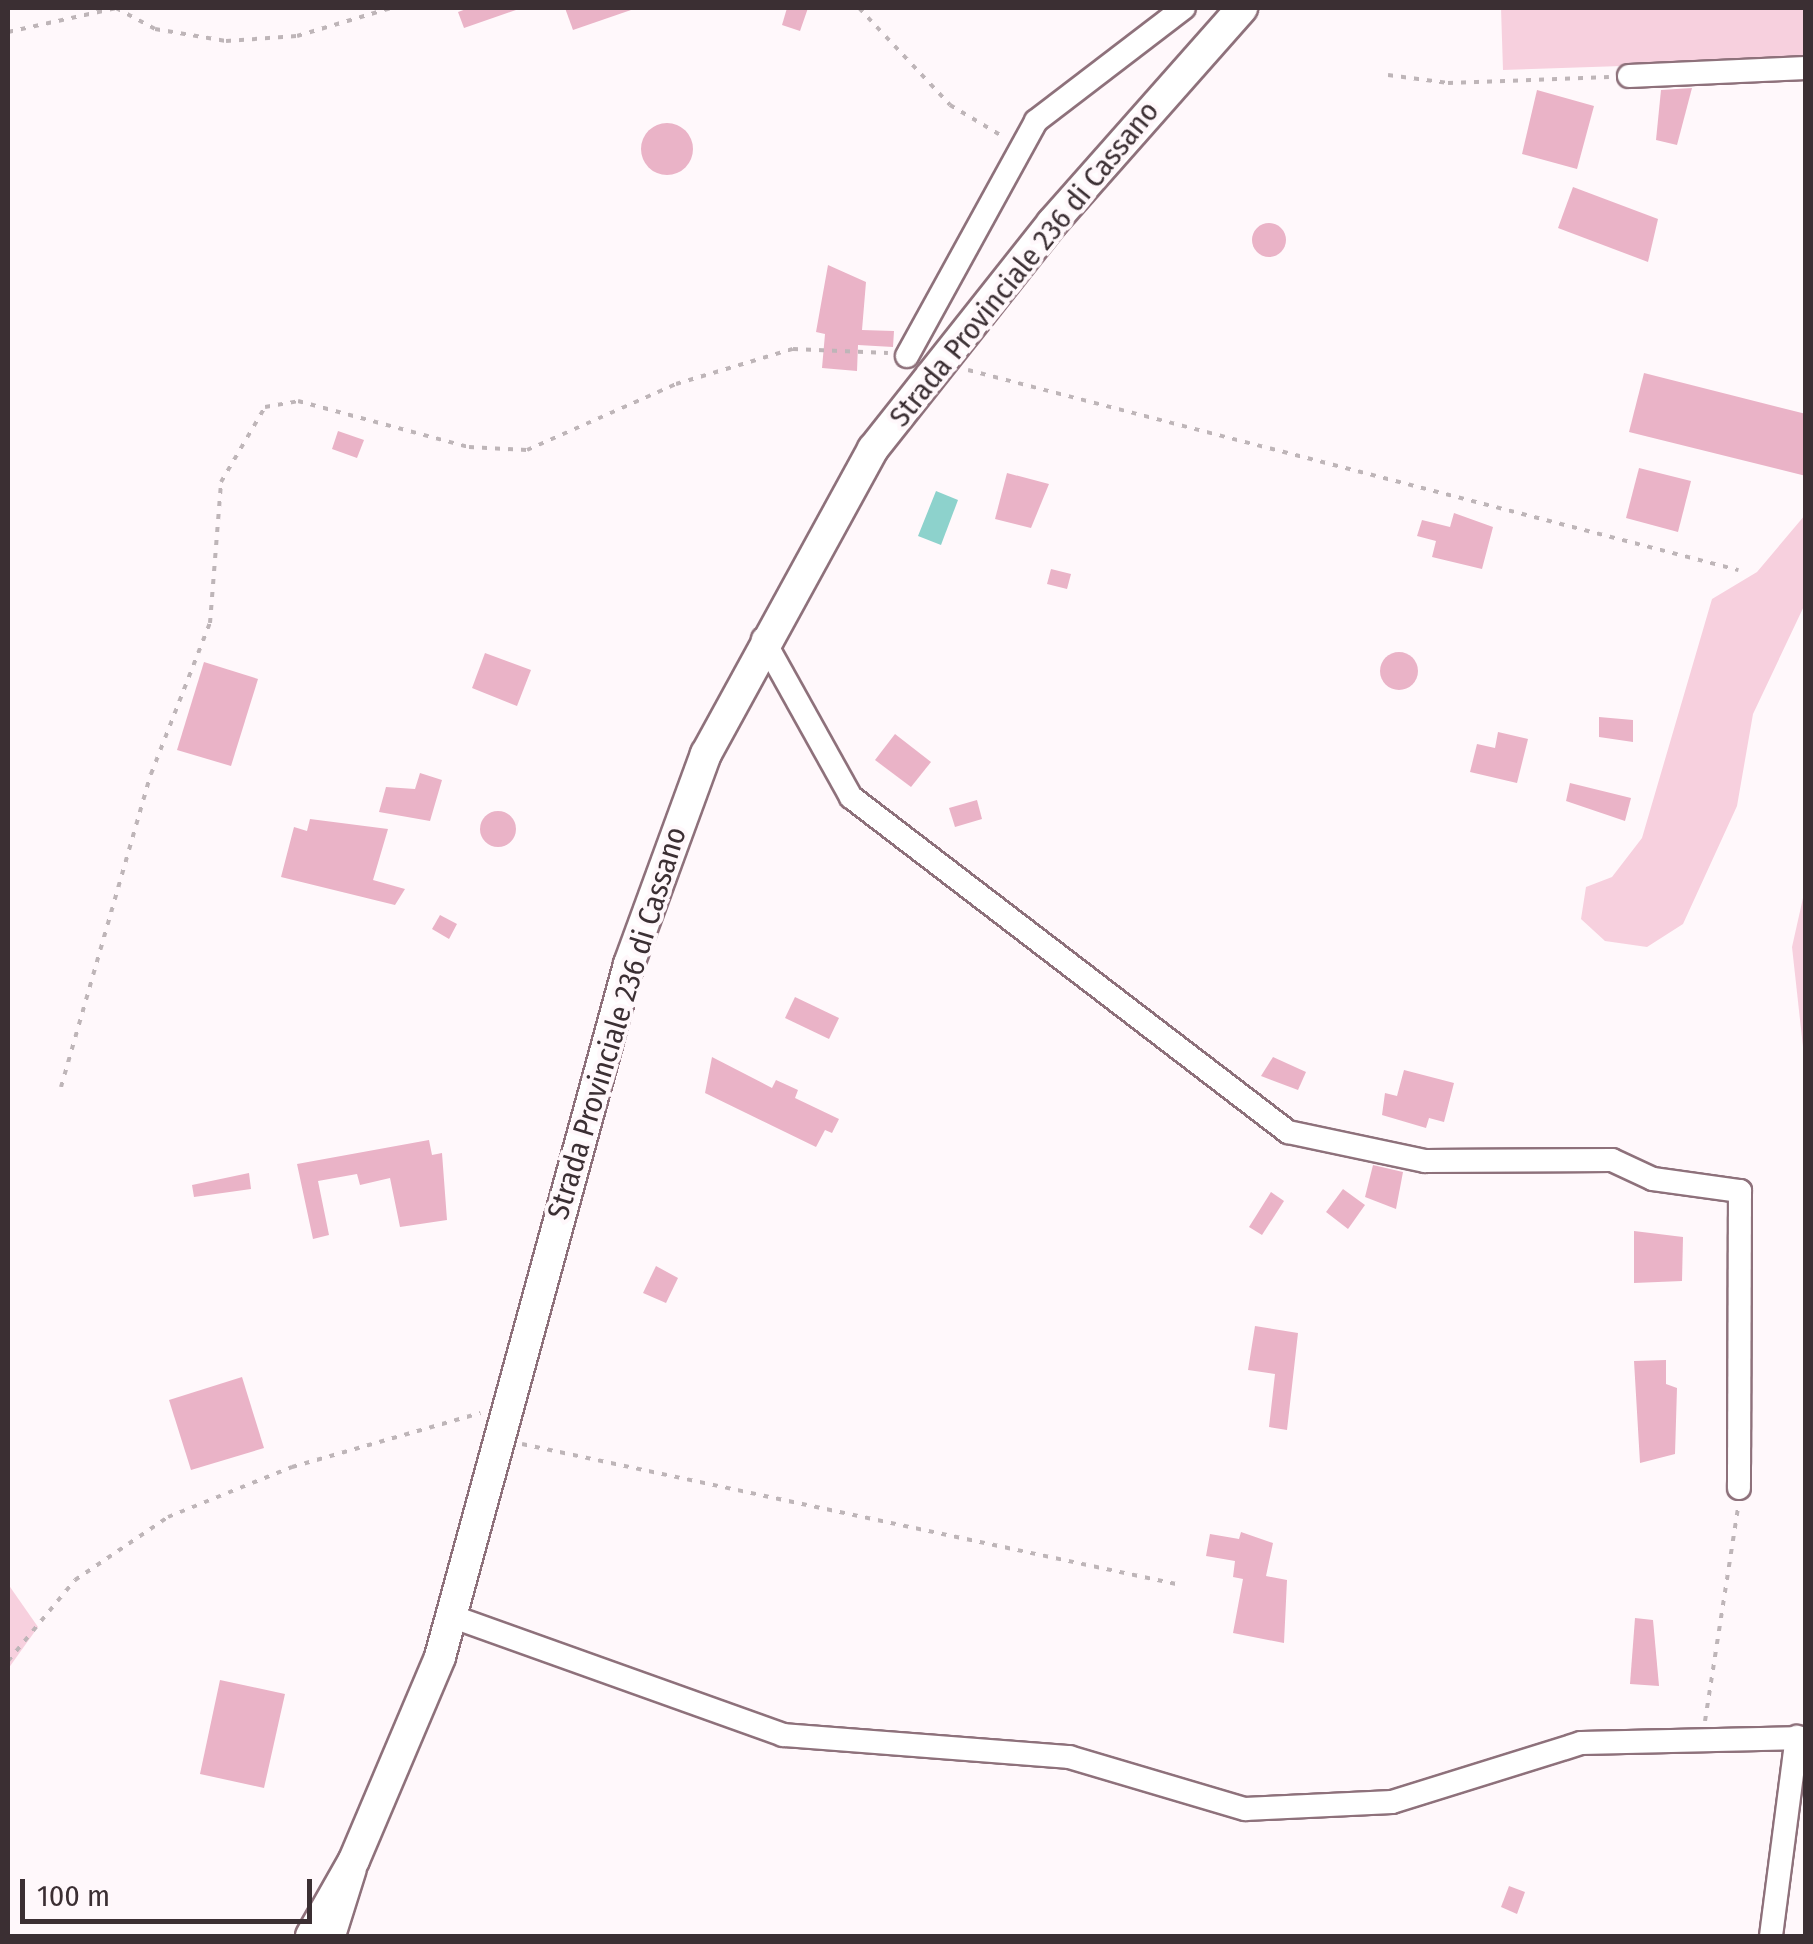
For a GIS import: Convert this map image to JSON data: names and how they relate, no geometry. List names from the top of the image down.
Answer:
{
  "streets": {
    "main road": ["Strada Provinciale 236 di Cassano"]
  },
  "scale_bar": "100 m"
}
